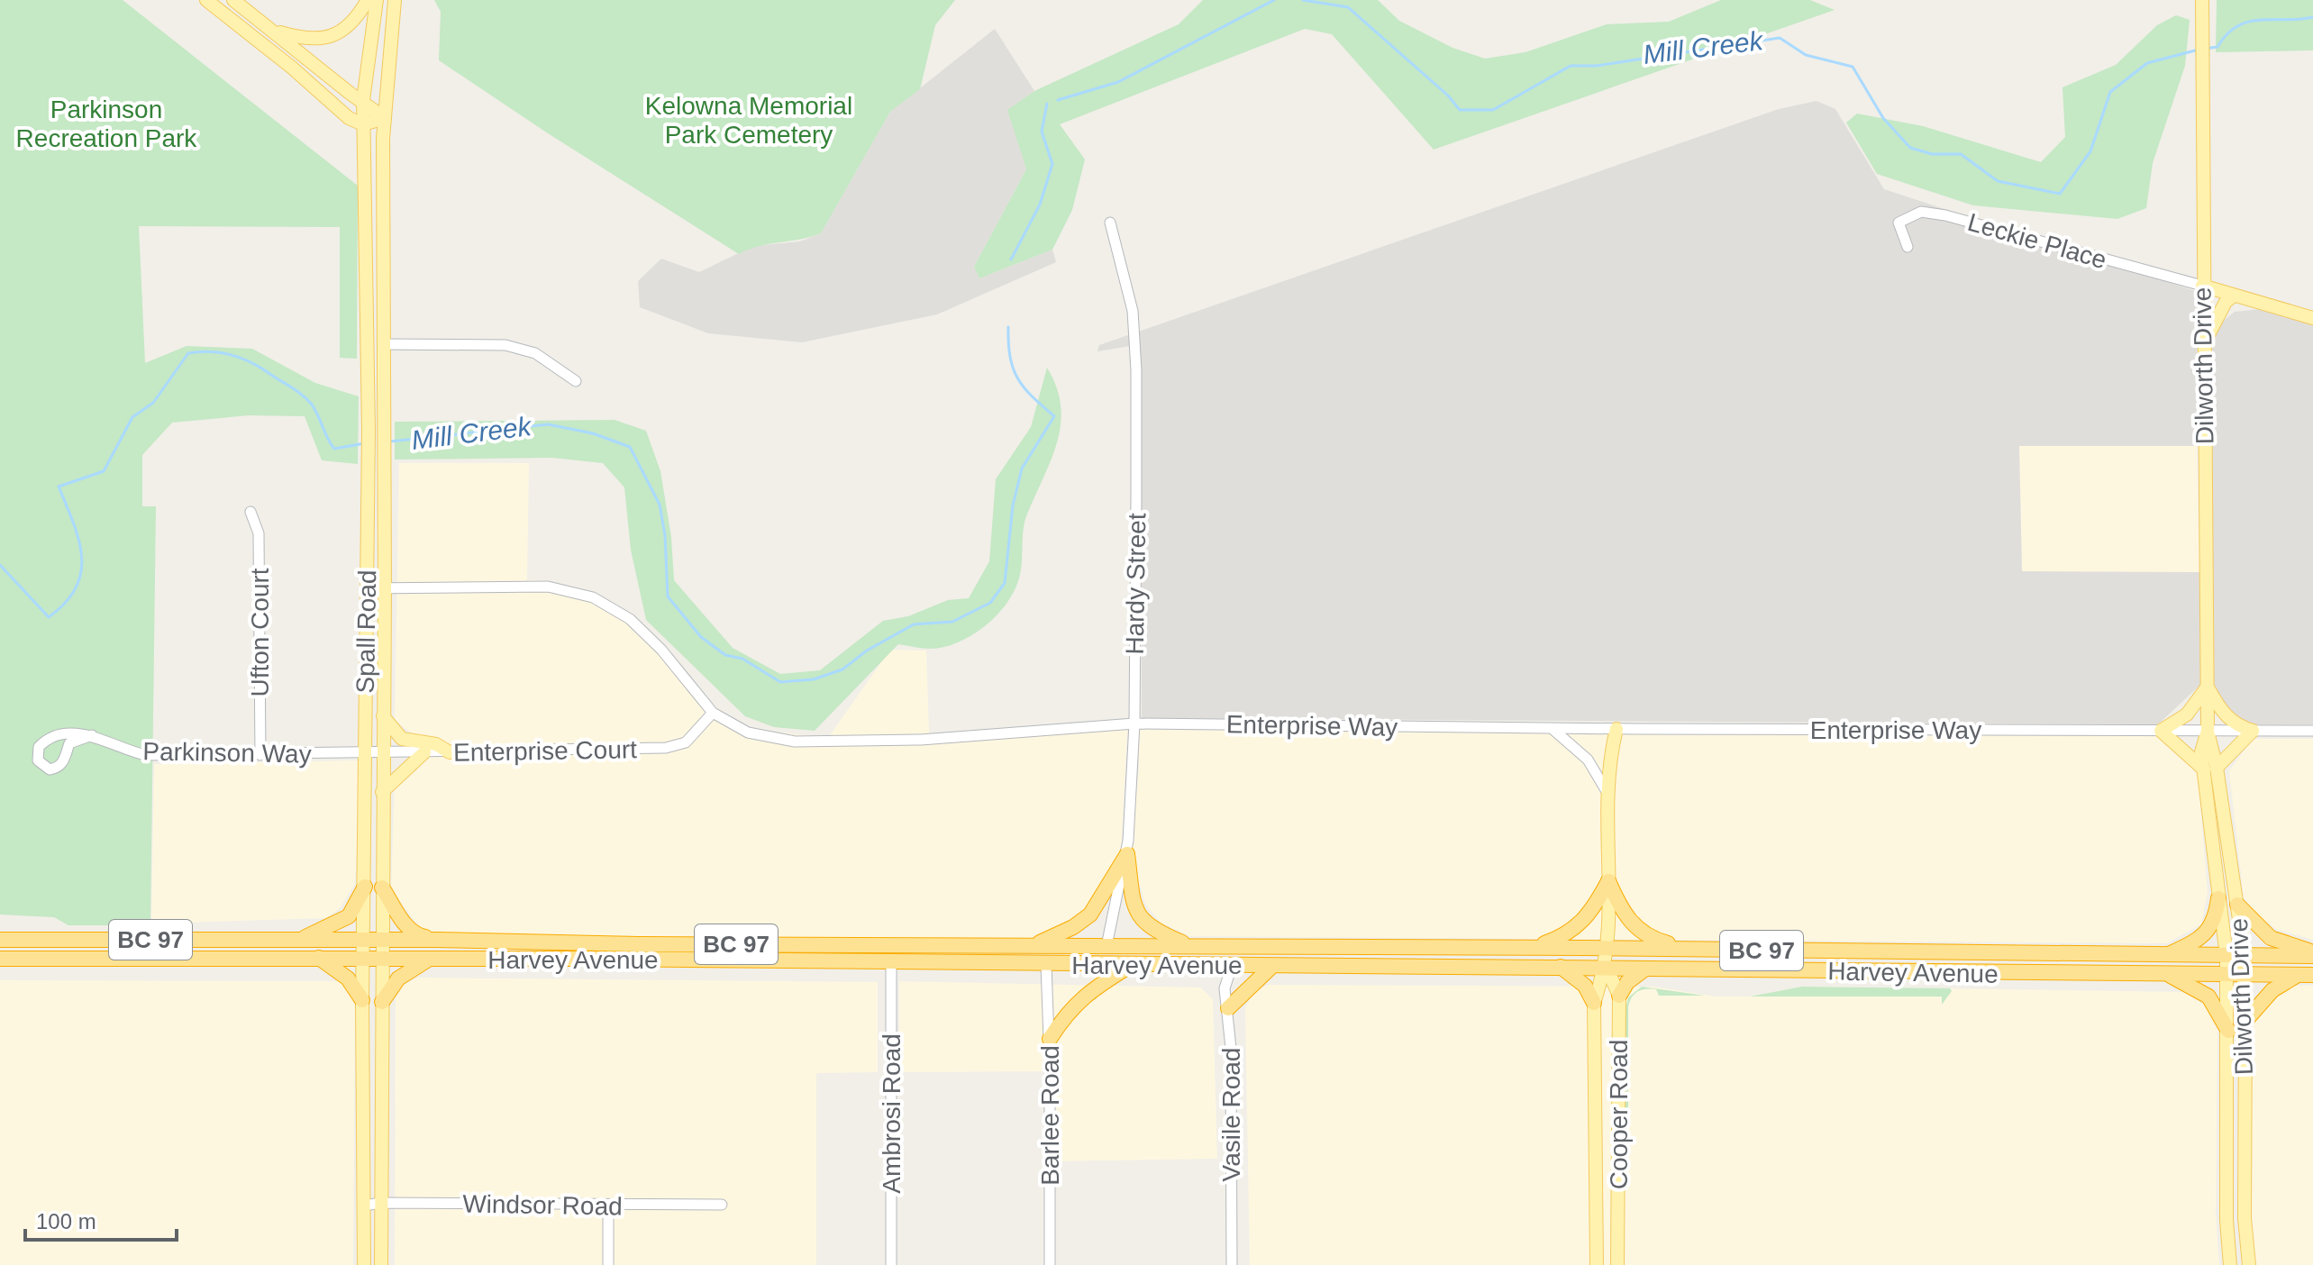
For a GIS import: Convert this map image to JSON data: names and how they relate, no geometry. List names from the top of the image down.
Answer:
{
  "streets": {
    "highway": ["BC 97", "Harvey Avenue"],
    "main road": ["Dilworth Drive", "Spall Road", "Cooper Road"],
    "street": [
      "Leckie Place",
      "Hardy Street",
      "Ufton Court",
      "Enterprise Way",
      "Enterprise Court",
      "Parkinson Way",
      "Ambrosi Road",
      "Vasile Road",
      "Barlee Road",
      "Windsor Road"
    ]
  },
  "crossings": [
    ["Leckie Place", "Dilworth Drive"],
    ["Dilworth Drive", "Enterprise Way"],
    ["Dilworth Drive", "Harvey Avenue"],
    ["Hardy Street", "Enterprise Way"],
    ["Hardy Street", "Harvey Avenue"],
    ["Spall Road", "Enterprise Way"],
    ["Spall Road", "Enterprise Court"],
    ["Spall Road", "Parkinson Way"],
    ["Spall Road", "Harvey Avenue"],
    ["Spall Road", "Windsor Road"],
    ["Ufton Court", "Parkinson Way"],
    ["Enterprise Way", "Enterprise Court"],
    ["Enterprise Way", "Cooper Road"],
    ["Enterprise Court", "Parkinson Way"],
    ["Harvey Avenue", "Ambrosi Road"],
    ["Harvey Avenue", "Vasile Road"],
    ["Harvey Avenue", "Cooper Road"],
    ["Harvey Avenue", "Barlee Road"]
  ],
  "water": ["Mill Creek"],
  "parks": ["Kelowna Memorial Park Cemetery", "Parkinson Recreation Park"],
  "scale_bar": "100 m"
}
